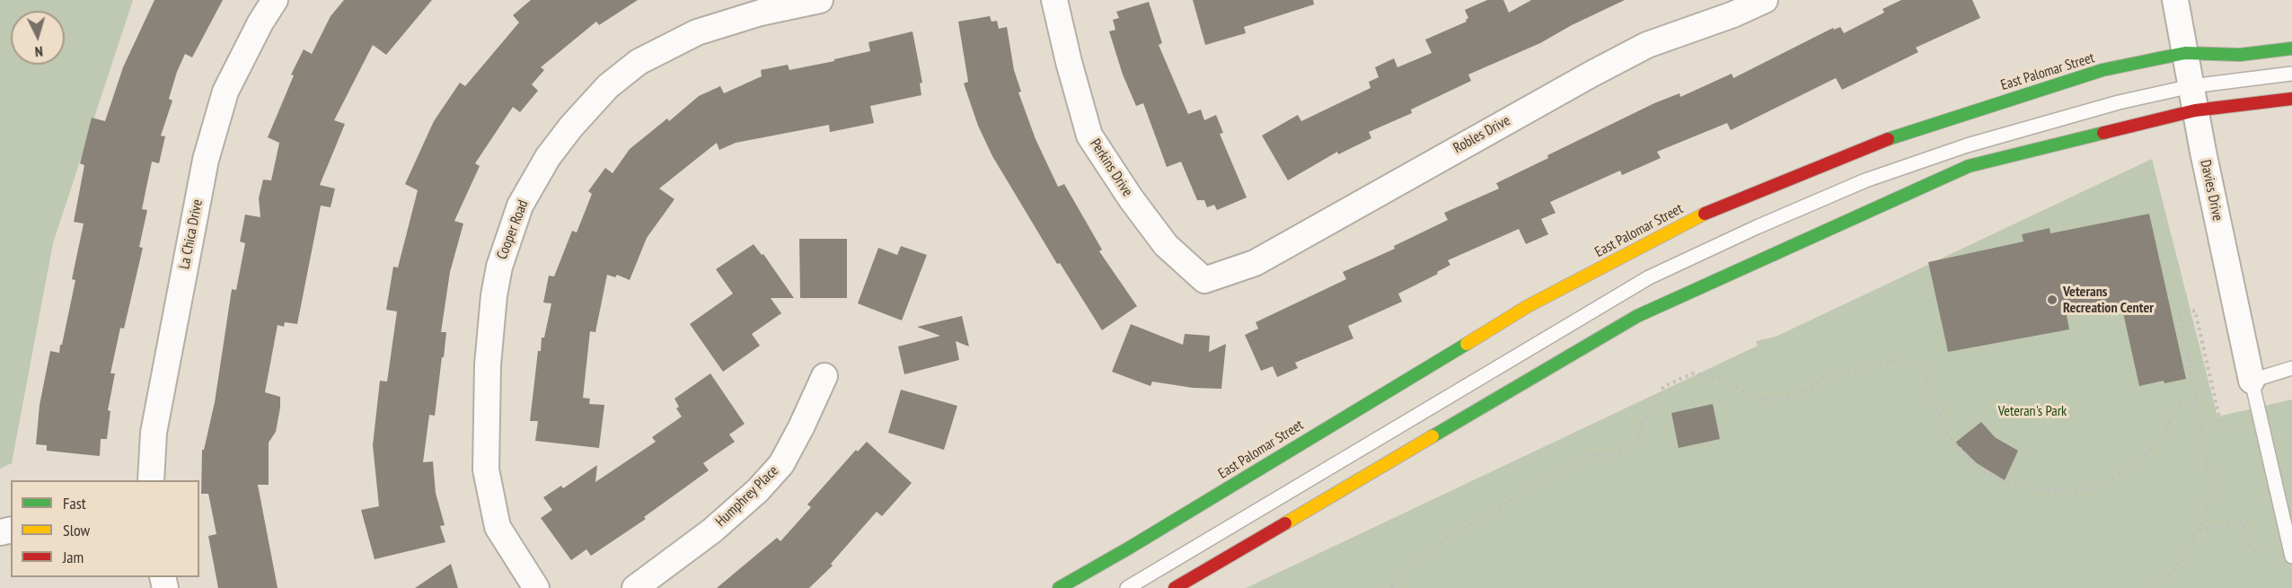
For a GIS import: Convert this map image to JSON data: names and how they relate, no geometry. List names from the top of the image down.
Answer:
{
  "streets": {
    "main road": ["East Palomar Street"],
    "street": [
      "Robles Drive",
      "Perkins Drive",
      "Davies Drive",
      "Cooper Road",
      "La Chica Drive",
      "Humphrey Place"
    ]
  },
  "crossings": [
    ["East Palomar Street", "Davies Drive"],
    ["Robles Drive", "Perkins Drive"]
  ],
  "parks": ["Veteran's Park"],
  "places": ["Veterans Recreation Center"],
  "legend": ["Fast", "Slow", "Jam"],
  "north": "bottom"
}
